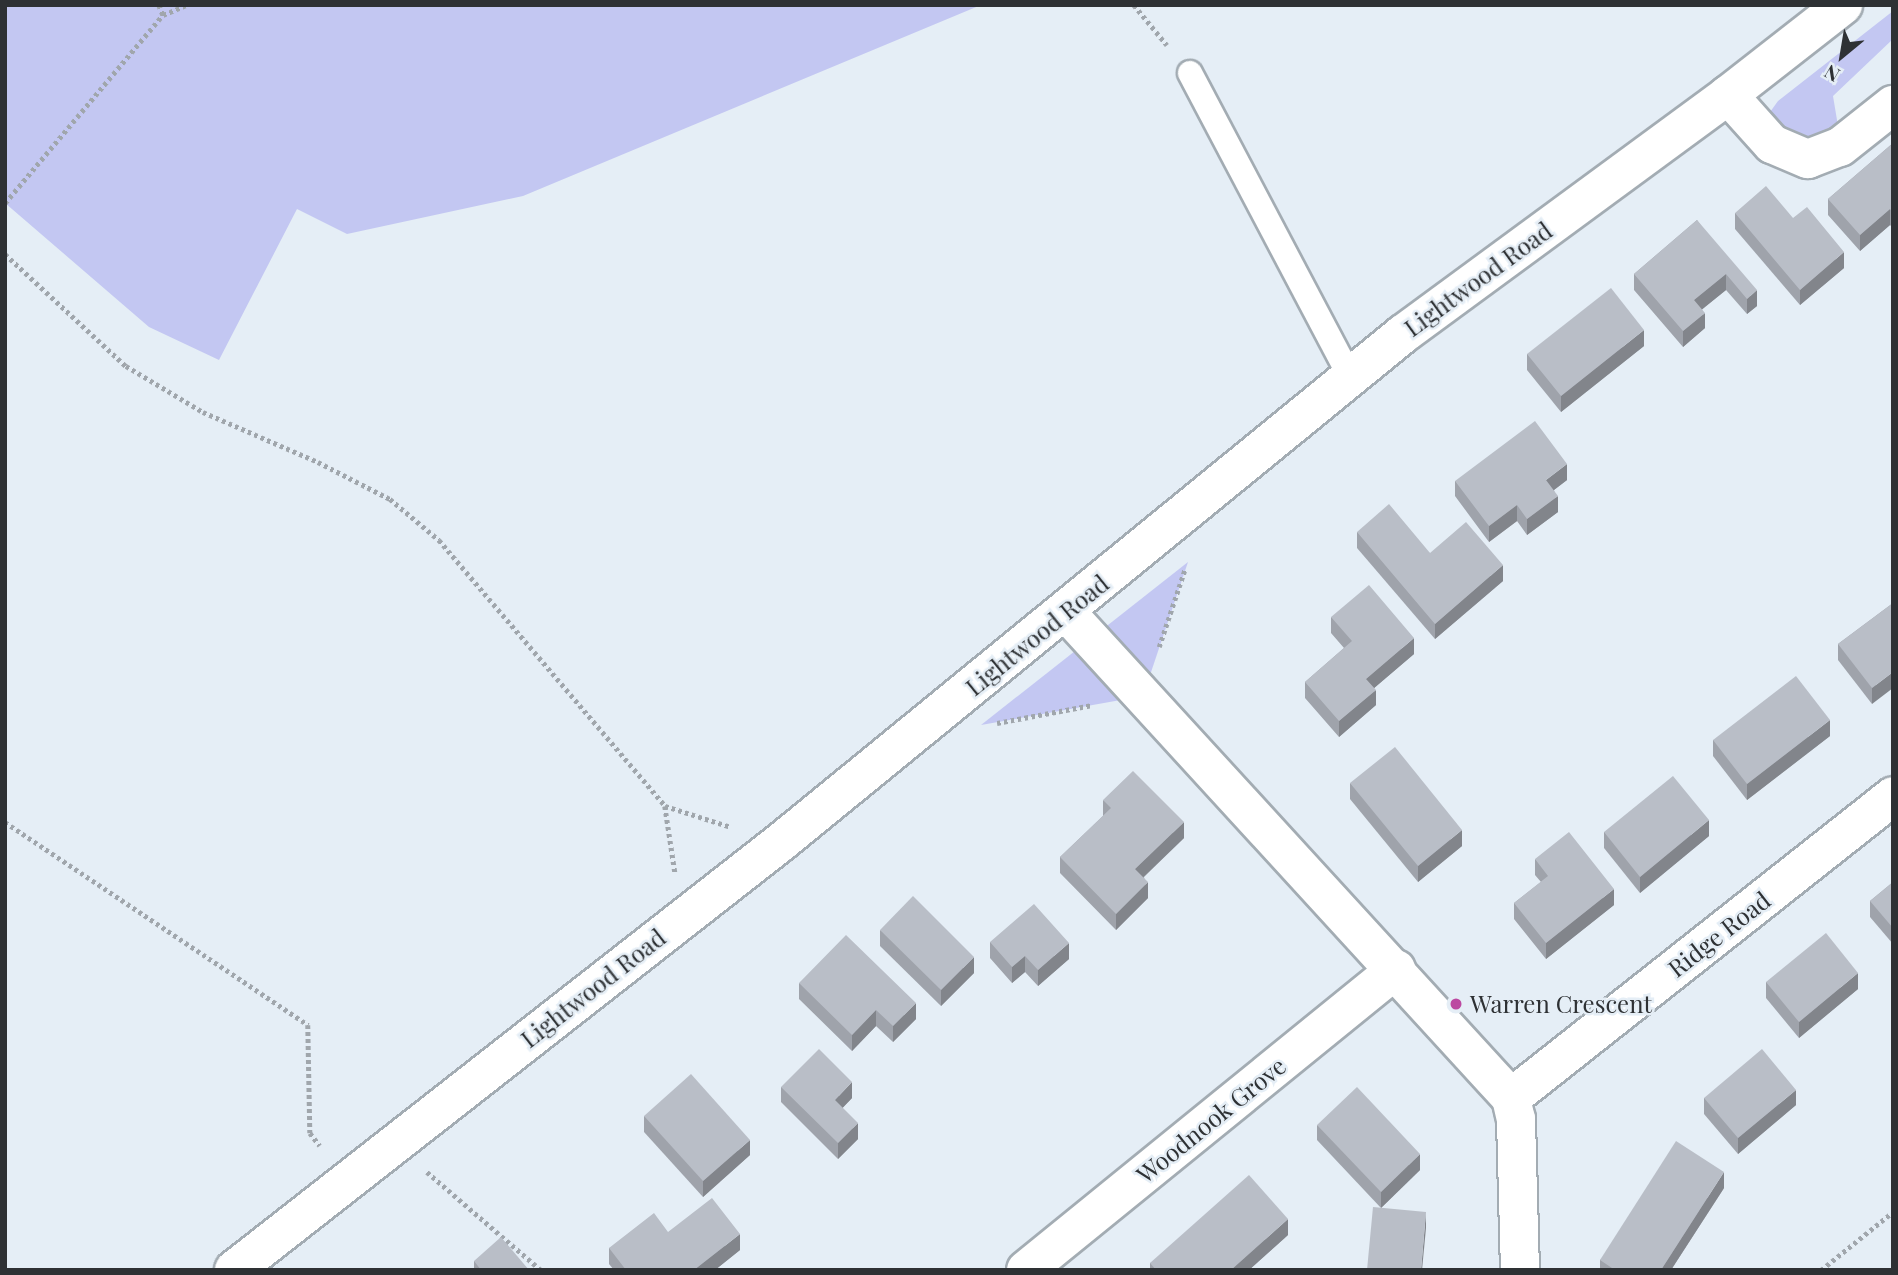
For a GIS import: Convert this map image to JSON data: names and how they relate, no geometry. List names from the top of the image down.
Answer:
{
  "streets": {
    "street": ["Lightwood Road", "Ridge Road", "Woodnook Grove"]
  },
  "places": ["Warren Crescent"],
  "north": "bottom left"
}
